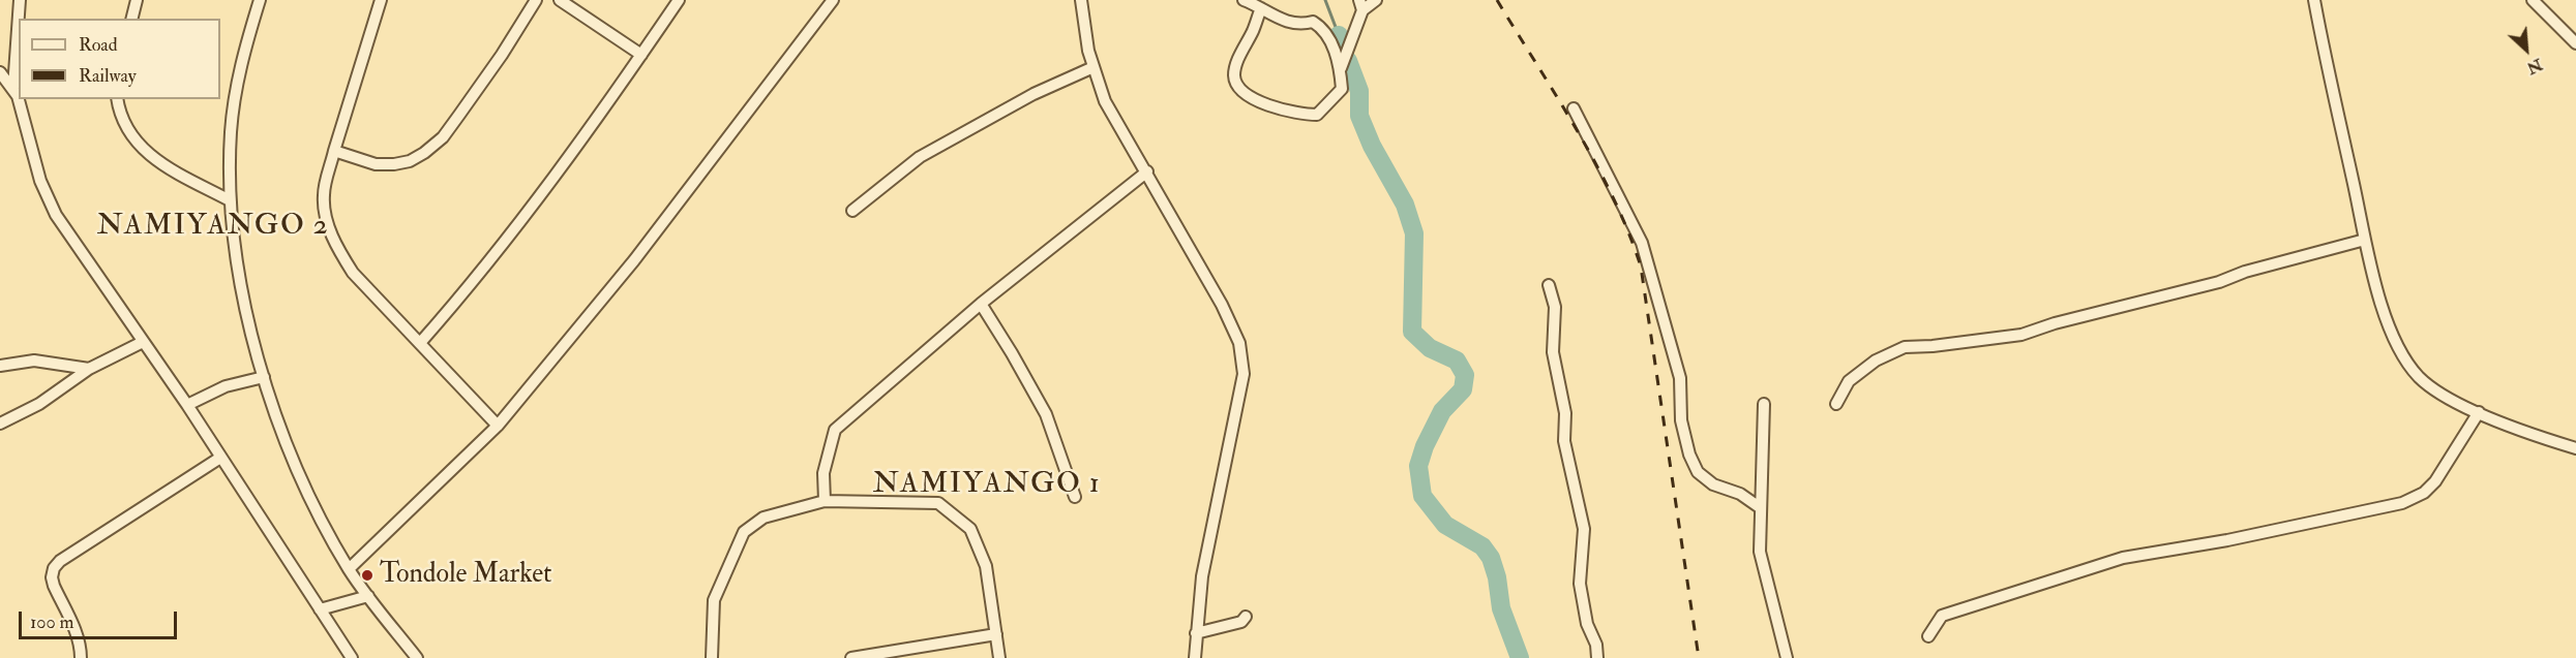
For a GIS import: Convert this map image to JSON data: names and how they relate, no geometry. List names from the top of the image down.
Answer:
{
  "districts": ["NAMIYANGO 2", "NAMIYANGO 1"],
  "places": ["Tondole Market"],
  "legend": ["Road", "Railway"],
  "scale_bar": "100 m",
  "north": "bottom right"
}
